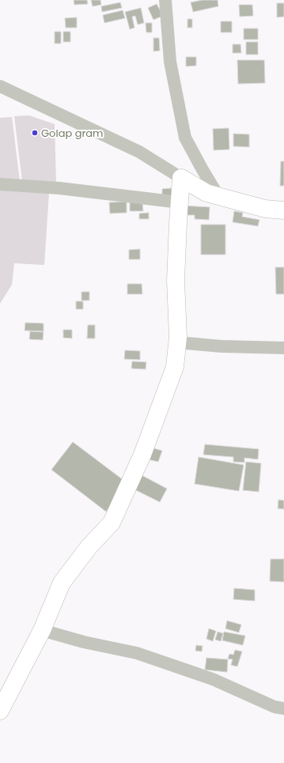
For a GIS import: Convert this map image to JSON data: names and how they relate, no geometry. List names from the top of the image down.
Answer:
{
  "places": ["Golap gram"]
}
